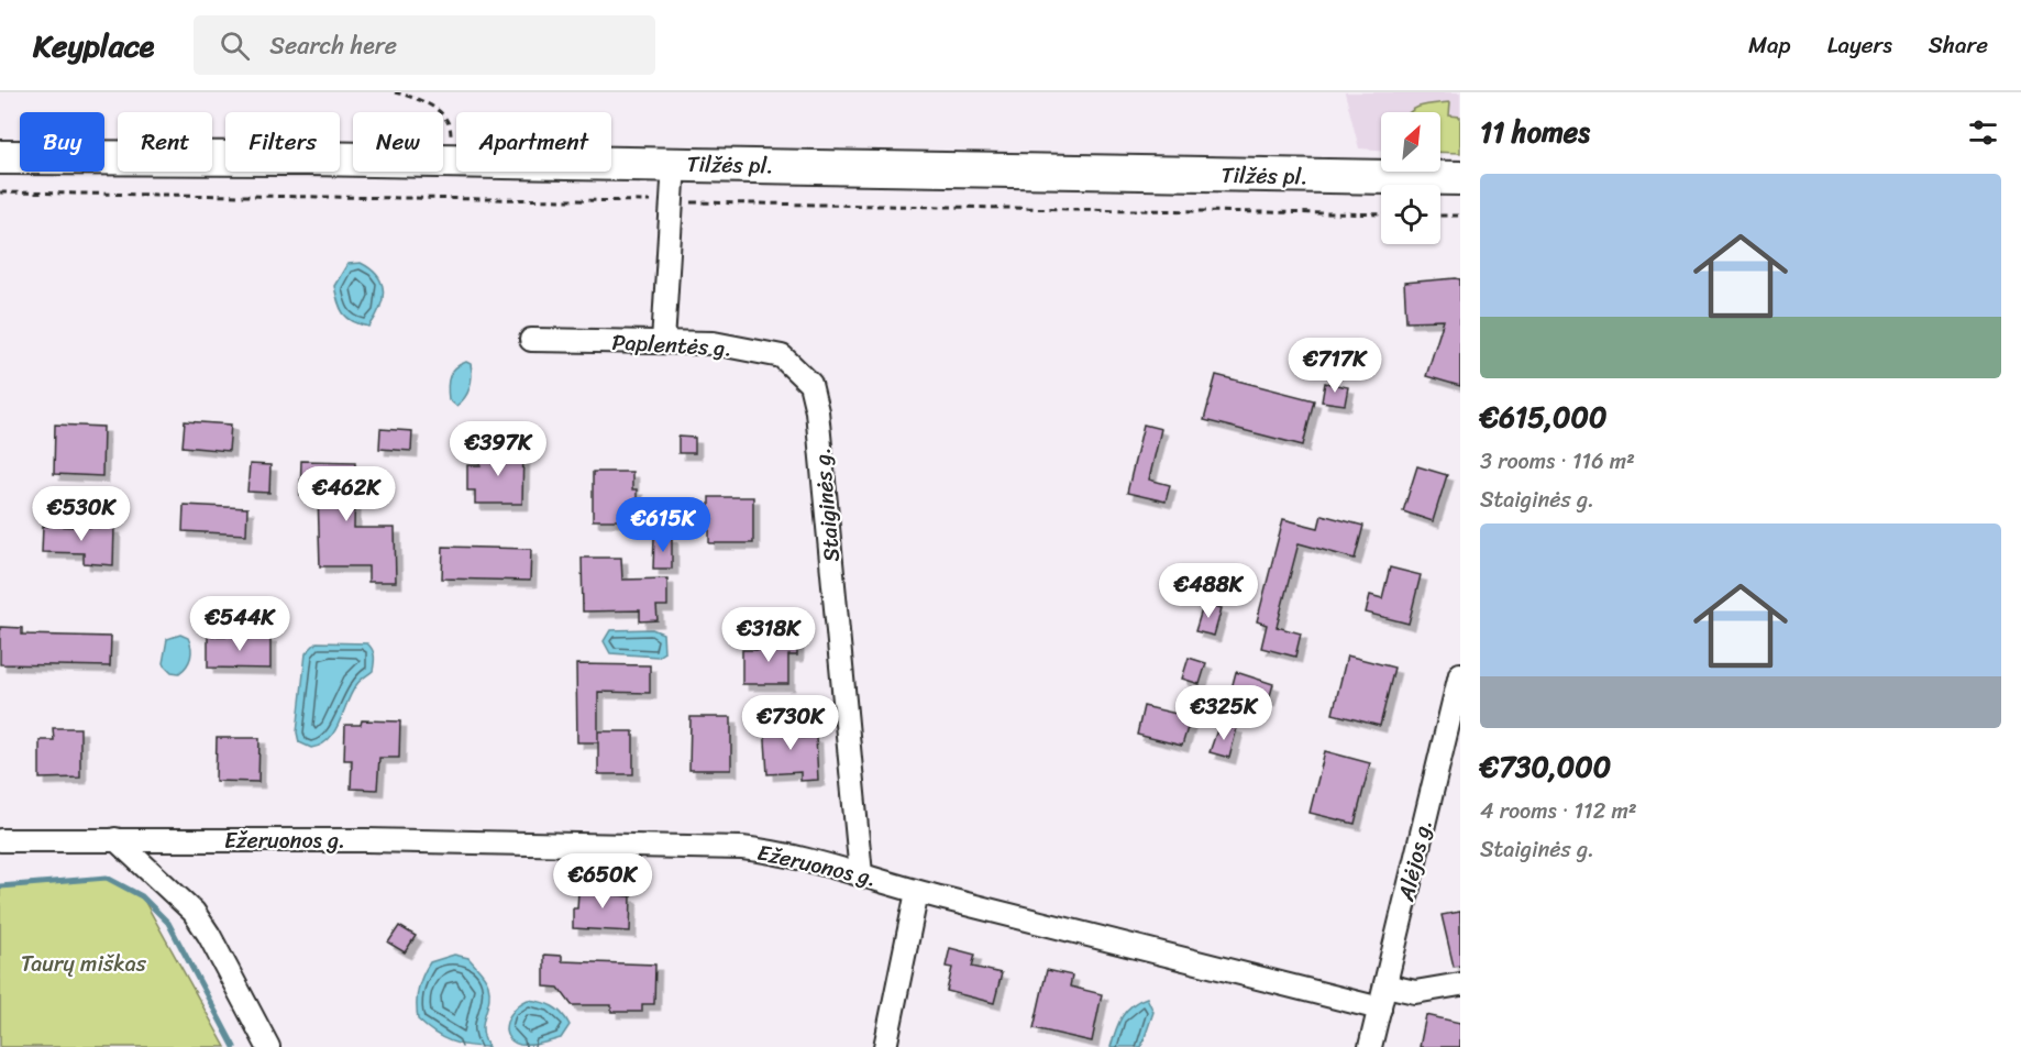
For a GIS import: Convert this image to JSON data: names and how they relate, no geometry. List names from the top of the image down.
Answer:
{
  "streets": {
    "highway": ["Tilžės pl."],
    "street": [
      "Paplentės g.",
      "Staiginės g.",
      "Ežeruonos g.",
      "Alėjos g."
    ]
  },
  "crossings": [
    ["Paplentės g.", "Staiginės g."],
    ["Staiginės g.", "Ežeruonos g."],
    ["Ežeruonos g.", "Alėjos g."]
  ],
  "parks": ["Taurų miškas"],
  "north": "top right",
  "page": {
    "header": "Keyplace",
    "search": "Search here",
    "nav": ["Map", "Layers", "Share"],
    "heading": "11 homes",
    "chip": [
      "Buy",
      "Rent",
      "Filters",
      "New",
      "Apartment"
    ],
    "list": [
      {
        "name": "€615,000",
        "note": "3 rooms · 116 m² · Staiginės g."
      },
      {
        "name": "€730,000",
        "note": "4 rooms · 112 m² · Staiginės g."
      }
    ],
    "price": [
      "€717K",
      "€397K",
      "€462K",
      "€530K",
      "€615K",
      "€488K",
      "€544K",
      "€318K",
      "€325K",
      "€730K",
      "€650K"
    ]
  }
}
